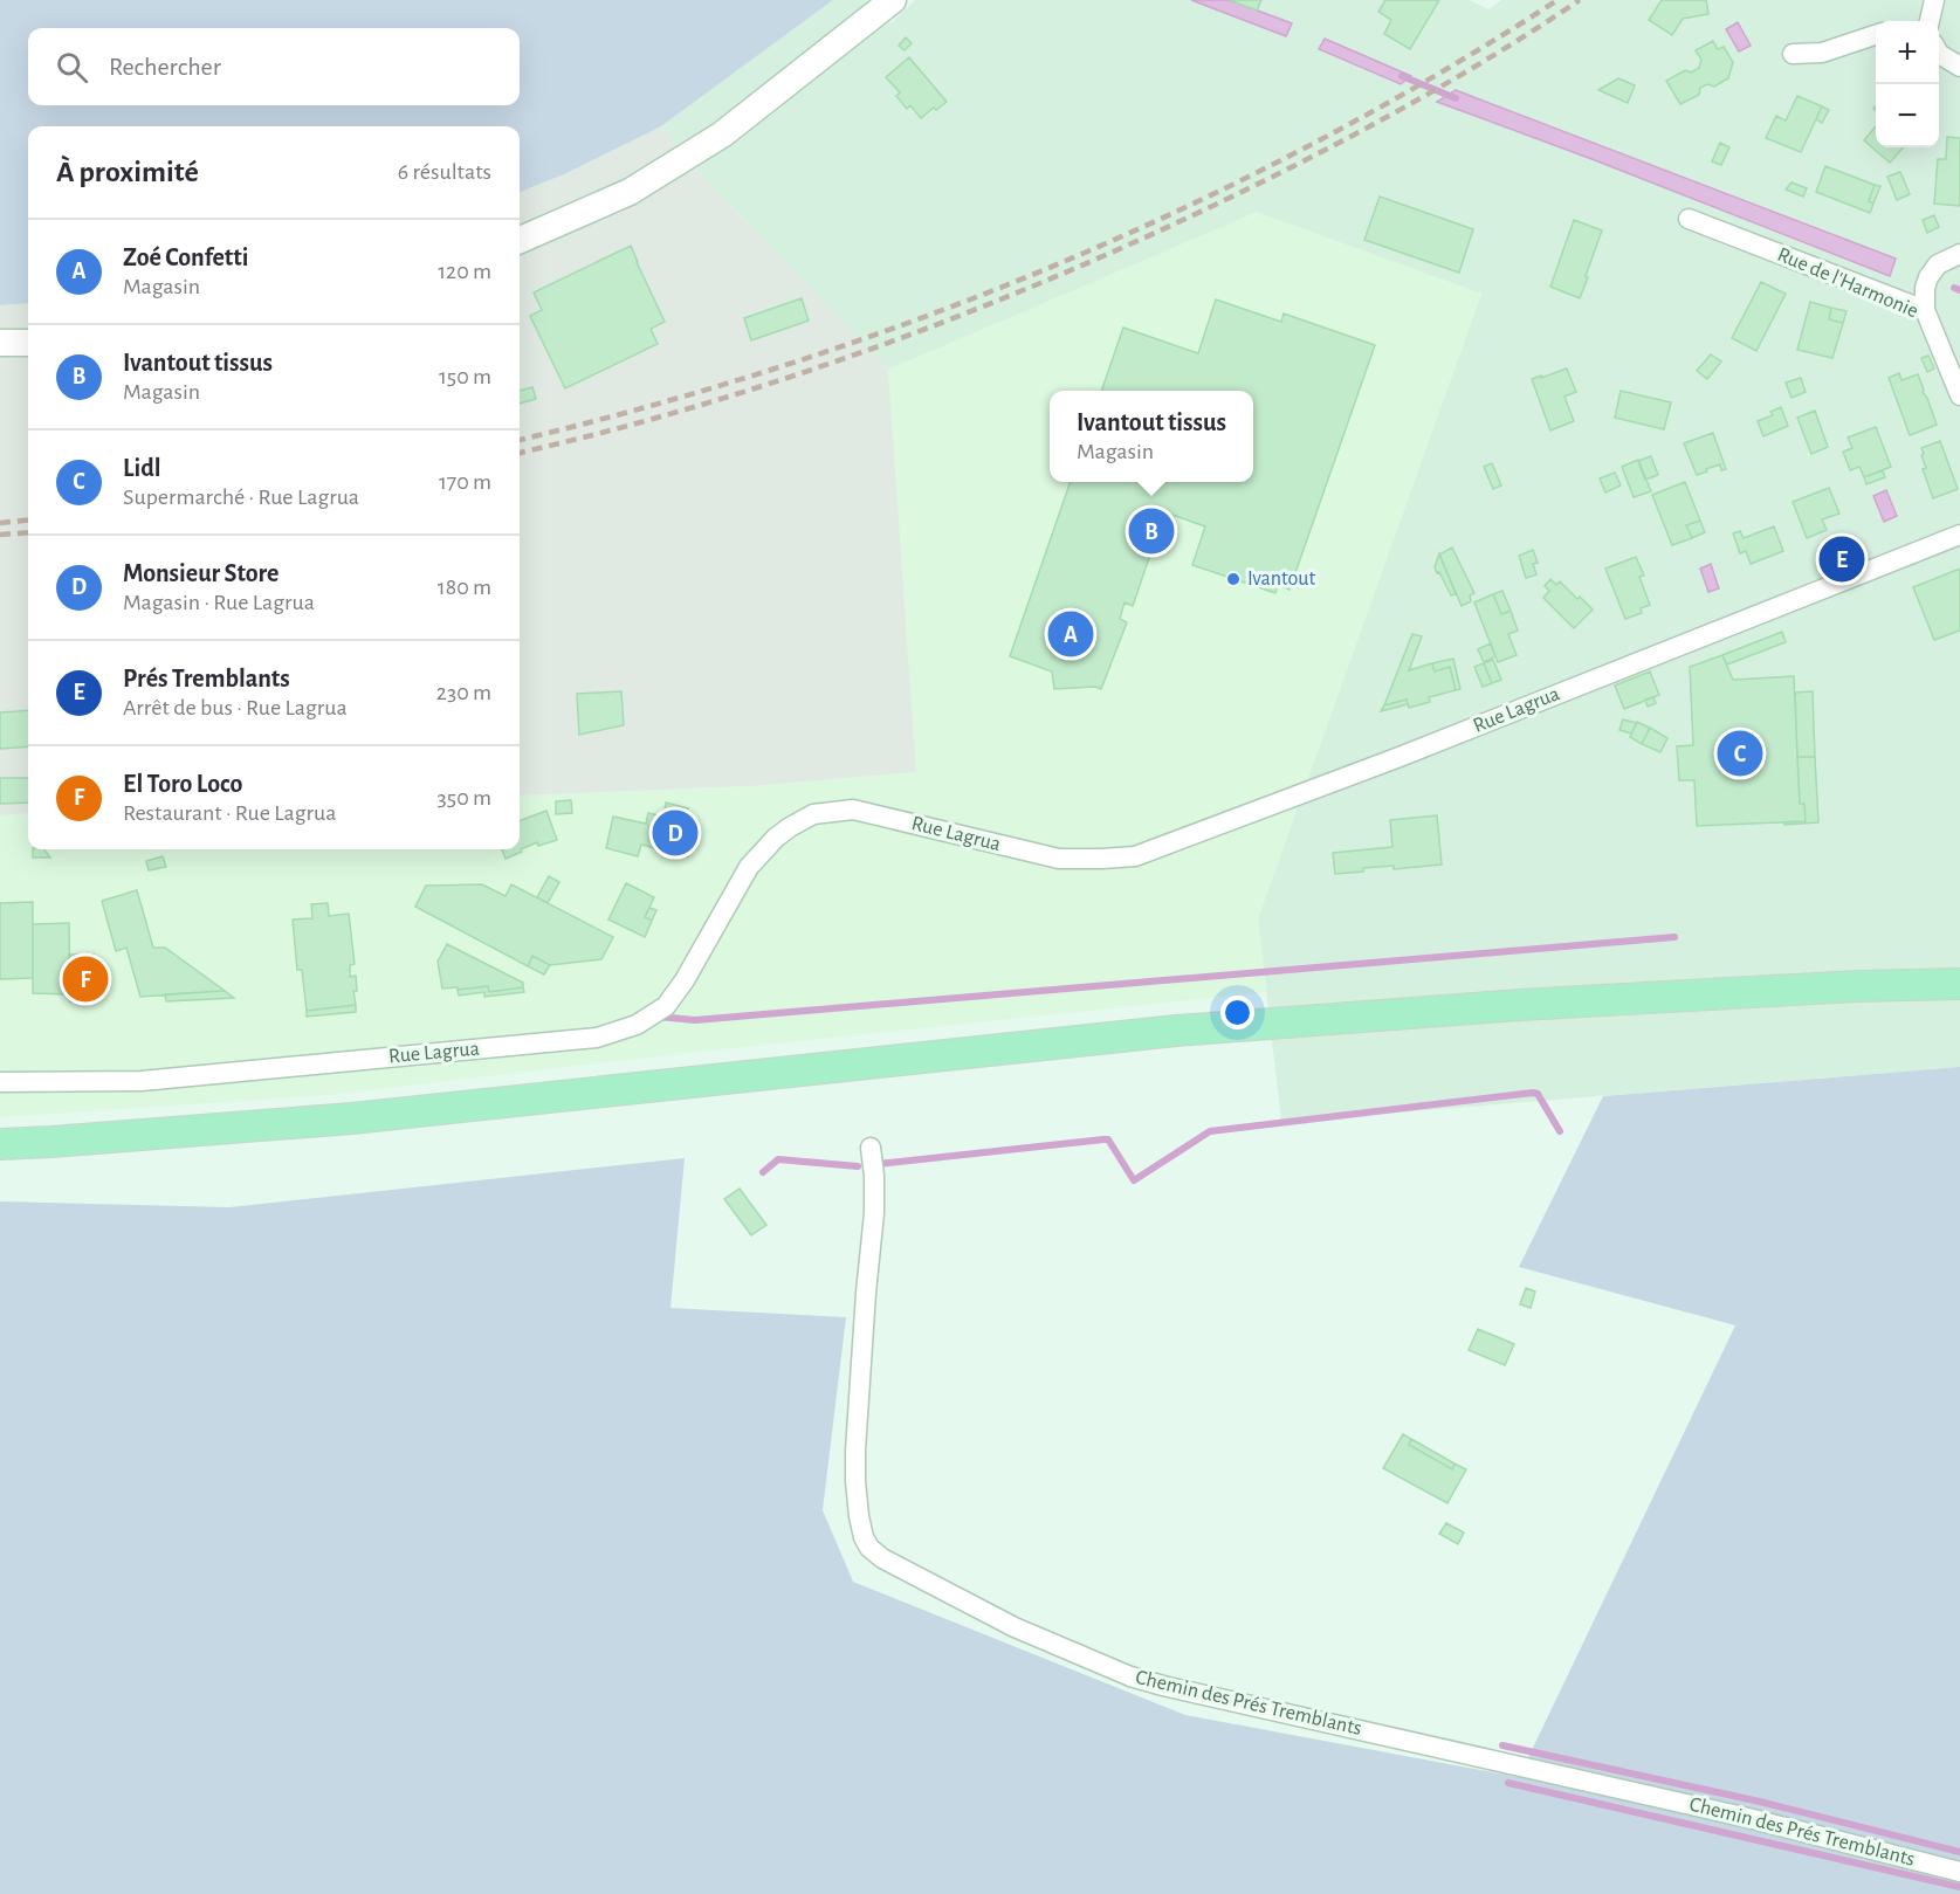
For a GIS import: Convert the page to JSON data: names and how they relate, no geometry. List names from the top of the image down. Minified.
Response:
{"streets":{"street":["Rue de l'Harmonie","Rue Lagrua","Chemin des Prés Tremblants"]},"places":["Ivantout"],"page":{"map_buttons":["+","−"],"search":"Rechercher","heading":["À proximité","6 résultats"],"list":[{"mark":"A","name":"Zoé Confetti","note":"Magasin","value":"120 m"},{"mark":"B","name":"Ivantout tissus","note":"Magasin","value":"150 m"},{"mark":"C","name":"Lidl","note":"Supermarché · Rue Lagrua","value":"170 m"},{"mark":"D","name":"Monsieur Store","note":"Magasin · Rue Lagrua","value":"180 m"},{"mark":"E","name":"Prés Tremblants","note":"Arrêt de bus · Rue Lagrua","value":"230 m"},{"mark":"F","name":"El Toro Loco","note":"Restaurant · Rue Lagrua","value":"350 m"}],"popup":["Ivantout tissus","Magasin"],"pins":["B","E","A","C","D","F"]}}
